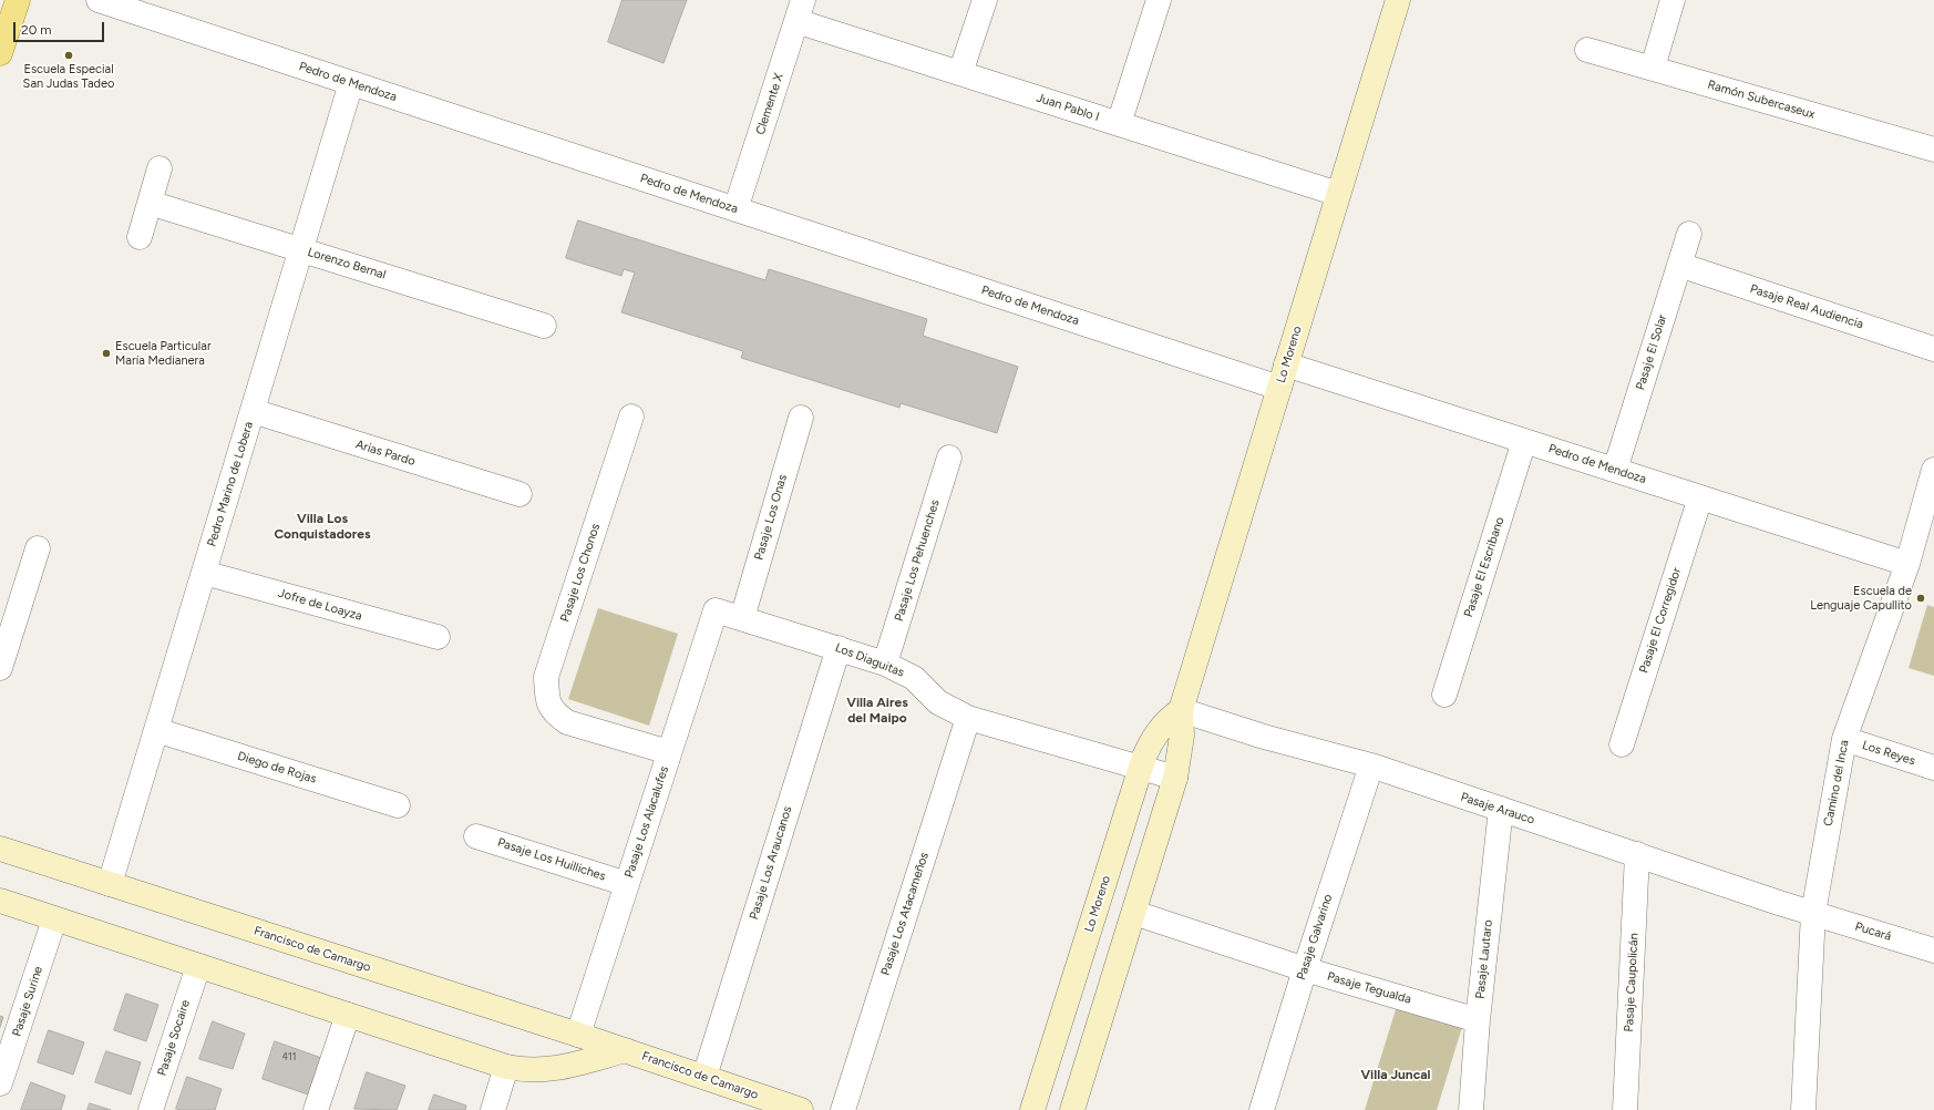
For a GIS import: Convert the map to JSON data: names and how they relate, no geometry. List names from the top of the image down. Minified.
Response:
{"streets":{"street":["Pedro de Mendoza","Ramón Subercaseux","Clemente X","Juan Pablo I","Lorenzo Bernal","Pasaje Real Audiencia","Pasaje El Solar","Lo Moreno","Arias Pardo","Pedro Marino de Lobera","Pasaje Los Onas","Pasaje Los Pehuenches","Pasaje El Escribano","Pasaje Los Chonos","Jofre de Loayza","Pasaje El Corregidor","Los Diaguitas","Los Reyes","Diego de Rojas","Camino del Inca","Pasaje Arauco","Pasaje Los Alacalufes","Pasaje Los Huilliches","Pasaje Los Araucanos","Pasaje Los Atacameños","Pucará","Pasaje Galvarino","Francisco de Camargo","Pasaje Lautaro","Pasaje Caupolicán","Pasaje Tegualda","Pasaje Surine","Pasaje Socaire"]},"crossings":[["Pedro de Mendoza","Clemente X"],["Pedro de Mendoza","Pasaje El Solar"],["Pedro de Mendoza","Lo Moreno"],["Pedro de Mendoza","Pedro Marino de Lobera"],["Pedro de Mendoza","Pasaje El Escribano"],["Pedro de Mendoza","Pasaje El Corregidor"],["Pedro de Mendoza","Camino del Inca"],["Clemente X","Juan Pablo I"],["Juan Pablo I","Lo Moreno"],["Lorenzo Bernal","Pedro Marino de Lobera"],["Pasaje Real Audiencia","Pasaje El Solar"],["Lo Moreno","Los Diaguitas"],["Lo Moreno","Pasaje Arauco"],["Lo Moreno","Pasaje Tegualda"],["Arias Pardo","Pedro Marino de Lobera"],["Pedro Marino de Lobera","Jofre de Loayza"],["Pedro Marino de Lobera","Diego de Rojas"],["Pedro Marino de Lobera","Francisco de Camargo"],["Pasaje Los Onas","Los Diaguitas"],["Pasaje Los Pehuenches","Los Diaguitas"],["Pasaje Los Chonos","Pasaje Los Alacalufes"],["Los Diaguitas","Pasaje Los Alacalufes"],["Los Diaguitas","Pasaje Los Araucanos"],["Los Diaguitas","Pasaje Los Atacameños"],["Los Reyes","Camino del Inca"],["Camino del Inca","Pasaje Arauco"],["Camino del Inca","Pucará"],["Pasaje Arauco","Pucará"],["Pasaje Arauco","Pasaje Galvarino"],["Pasaje Arauco","Pasaje Lautaro"],["Pasaje Arauco","Pasaje Caupolicán"],["Pasaje Los Alacalufes","Pasaje Los Huilliches"],["Pasaje Los Alacalufes","Francisco de Camargo"],["Pasaje Los Araucanos","Francisco de Camargo"],["Pasaje Galvarino","Pasaje Tegualda"],["Francisco de Camargo","Pasaje Surine"],["Francisco de Camargo","Pasaje Socaire"],["Pasaje Lautaro","Pasaje Tegualda"]],"districts":["Villa Los Conquistadores","Villa Aires del Maipo","Villa Juncal"],"places":["Escuela Especial San Judas Tadeo","Escuela Particular María Medianera","Escuela de Lenguaje Capullito"],"house_numbers":["411"],"scale_bar":"20 m"}
